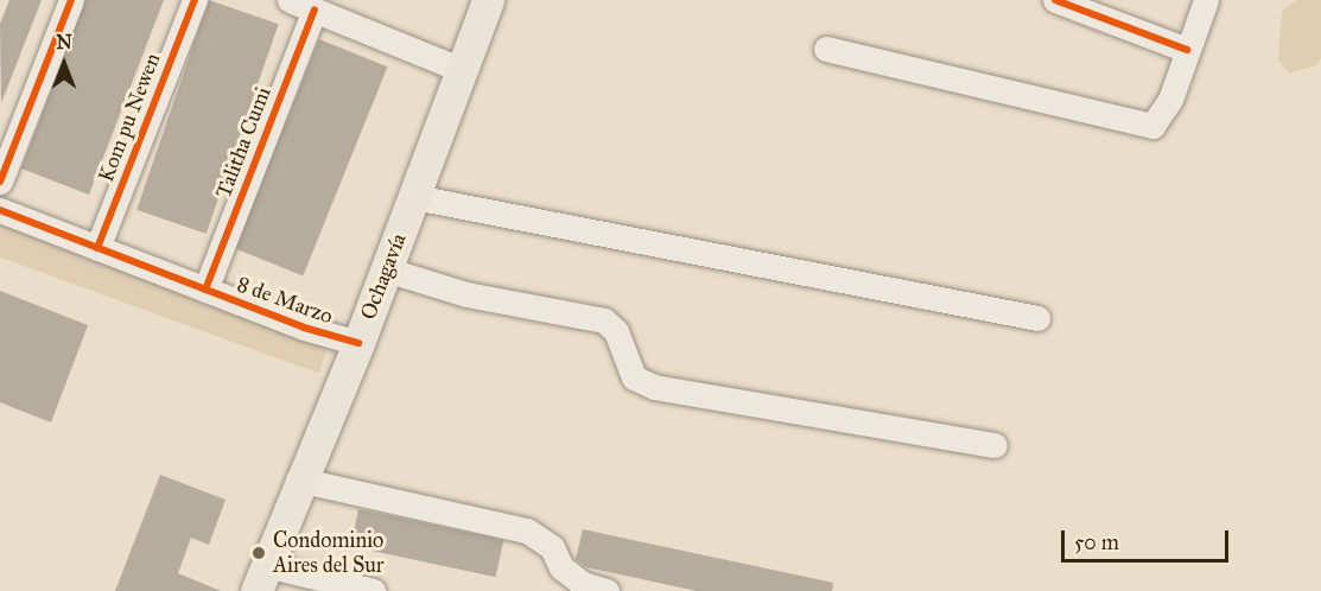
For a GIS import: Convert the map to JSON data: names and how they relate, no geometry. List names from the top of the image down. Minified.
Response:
{"streets":{"main road":["Ochagavía"],"street":["Kom pu Newen","Talitha Cumi","8 de Marzo"]},"crossings":[["Kom pu Newen","8 de Marzo"],["Talitha Cumi","8 de Marzo"],["Ochagavía","8 de Marzo"]],"places":["Condominio Aires del Sur"],"scale_bar":"50 m","north":"top"}
